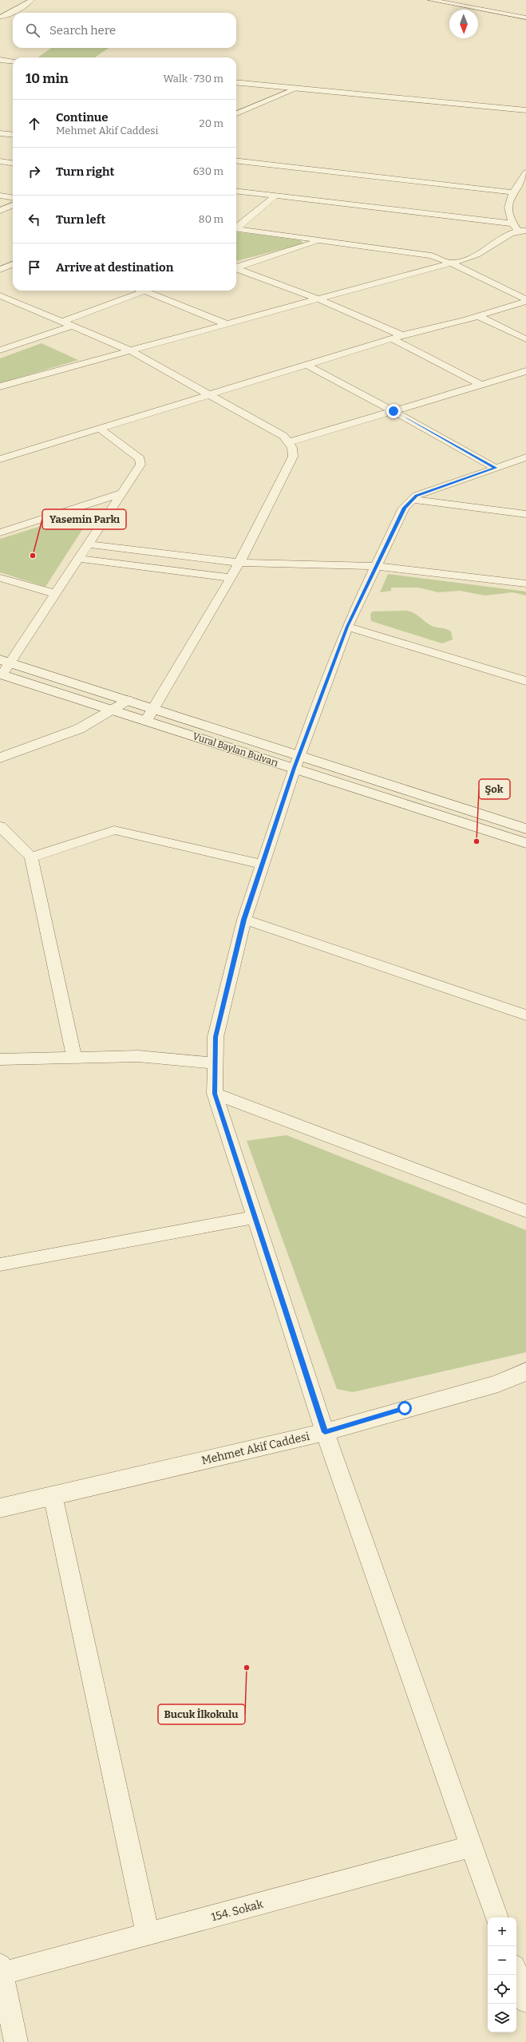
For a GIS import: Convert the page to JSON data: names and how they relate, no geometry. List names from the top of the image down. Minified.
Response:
{"streets":{"main road":["Vural Baylan Bulvarı","Mehmet Akif Caddesi"],"street":["154. Sokak"]},"places":["Yasemin Parkı","Şok","Bucuk İlkokulu"],"north":"bottom","page":{"search":"Search here","heading":["10 min","Walk · 730 m"],"list":[["Continue","Mehmet Akif Caddesi","20 m"],["Turn right","630 m"],["Turn left","80 m"],"Arrive at destination"],"map_buttons":["+","−"]}}
